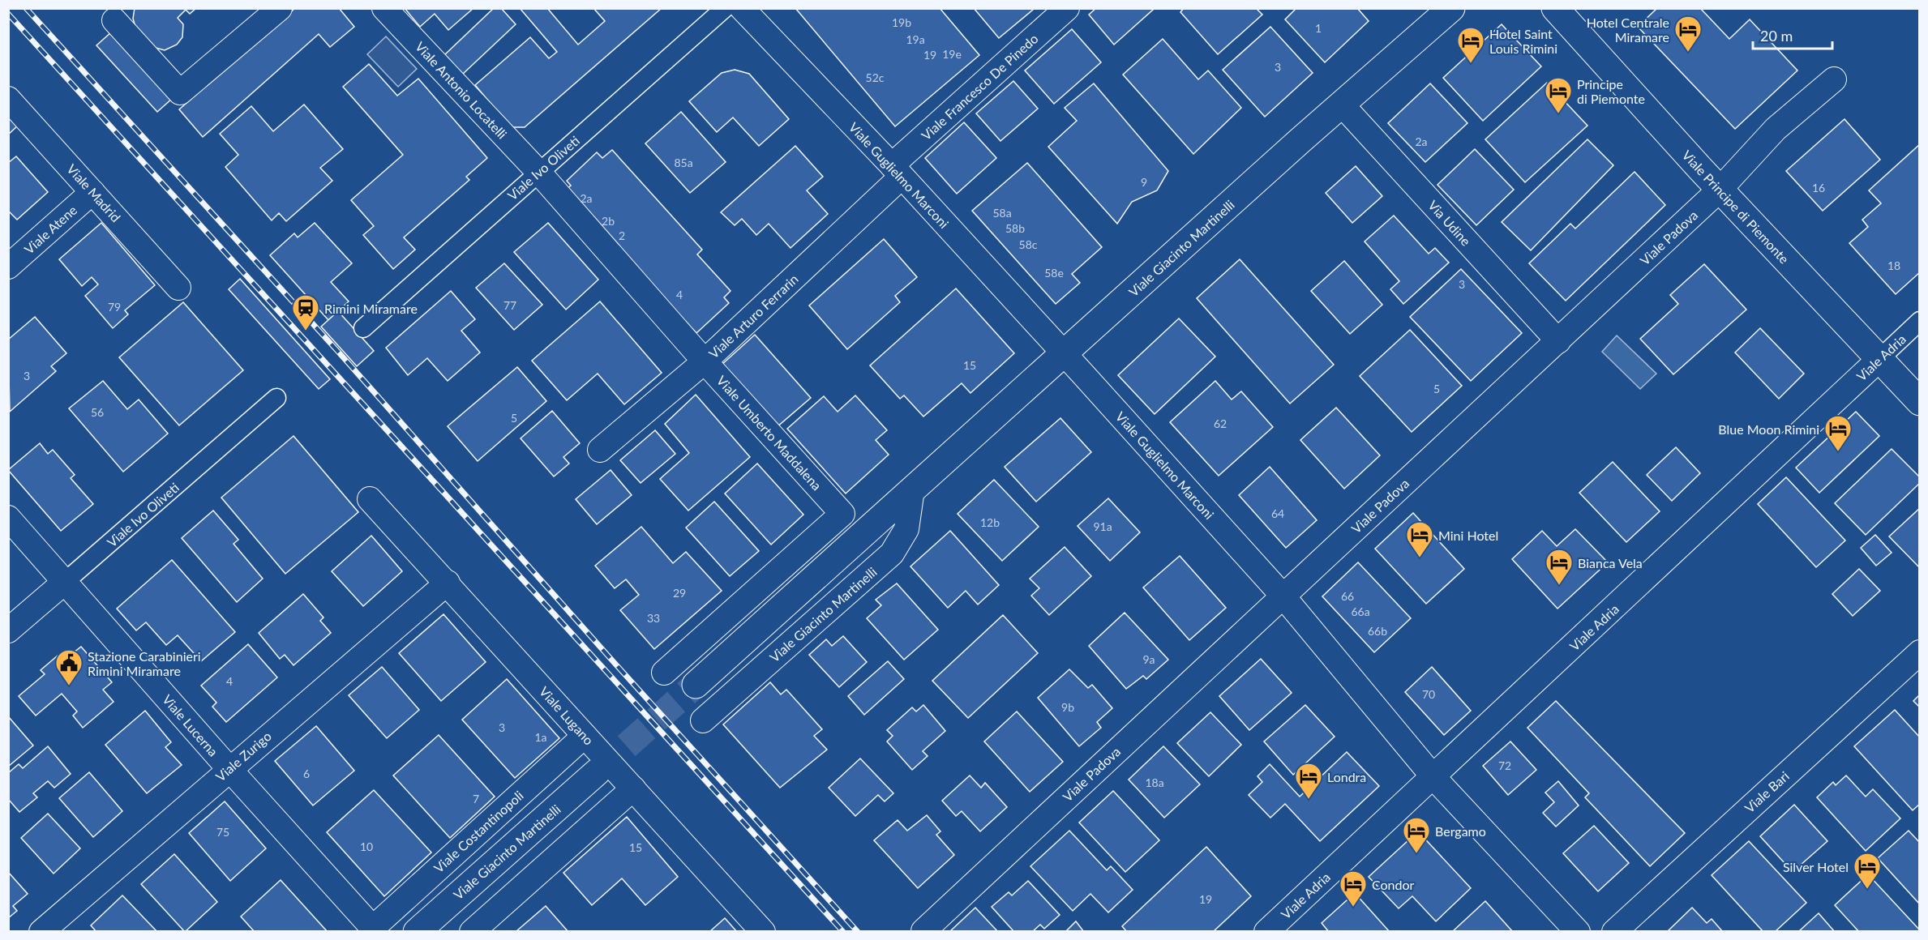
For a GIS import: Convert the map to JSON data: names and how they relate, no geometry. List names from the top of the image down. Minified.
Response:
{"streets":{"street":["Viale Francesco De Pinedo","Viale Antonio Locatelli","Viale Ivo Oliveti","Viale Guglielmo Marconi","Viale Madrid","Viale Principe di Piemonte","Via Udine","Viale Atene","Viale Padova","Viale Giacinto Martinelli","Viale Arturo Ferrarin","Viale Adria","Viale Umberto Maddalena","Viale Lugano","Viale Lucerna","Viale Zurigo","Viale Bari","Viale Costantinopoli"]},"crossings":[["Viale Francesco De Pinedo","Viale Guglielmo Marconi"],["Viale Francesco De Pinedo","Viale Arturo Ferrarin"],["Viale Antonio Locatelli","Viale Ivo Oliveti"],["Viale Antonio Locatelli","Viale Umberto Maddalena"],["Viale Ivo Oliveti","Viale Umberto Maddalena"],["Viale Ivo Oliveti","Viale Lucerna"],["Viale Guglielmo Marconi","Viale Padova"],["Viale Guglielmo Marconi","Viale Giacinto Martinelli"],["Viale Guglielmo Marconi","Viale Arturo Ferrarin"],["Viale Guglielmo Marconi","Viale Adria"],["Viale Madrid","Viale Atene"],["Viale Principe di Piemonte","Viale Padova"],["Viale Principe di Piemonte","Viale Adria"],["Via Udine","Viale Padova"],["Via Udine","Viale Giacinto Martinelli"],["Viale Arturo Ferrarin","Viale Umberto Maddalena"],["Viale Lugano","Viale Zurigo"],["Viale Lugano","Viale Costantinopoli"],["Viale Lucerna","Viale Zurigo"],["Viale Lucerna","Viale Costantinopoli"]],"places":{"hotel":["Hotel Centrale Miramare","Hotel Saint Louis Rimini","Principe di Piemonte","Blue Moon Rimini","Mini Hotel","Bianca Vela","Londra","Bergamo","Silver Hotel","Condor"],"station":["Rimini Miramare"],"public building":["Stazione Carabinieri Rimini Miramare"]},"house_numbers":["19b","1","19a","19e","19","3","52c","2a","85a","9","16","2a","58a","2b","58b","2","58c","18","58e","3","4","77","79","15","3","5","56","5","62","64","12b","91a","29","66","66a","33","66b","9a","4","70","9b","3","1a","72","6","18a","7","75","10","15","19"],"scale_bar":"20 m"}
